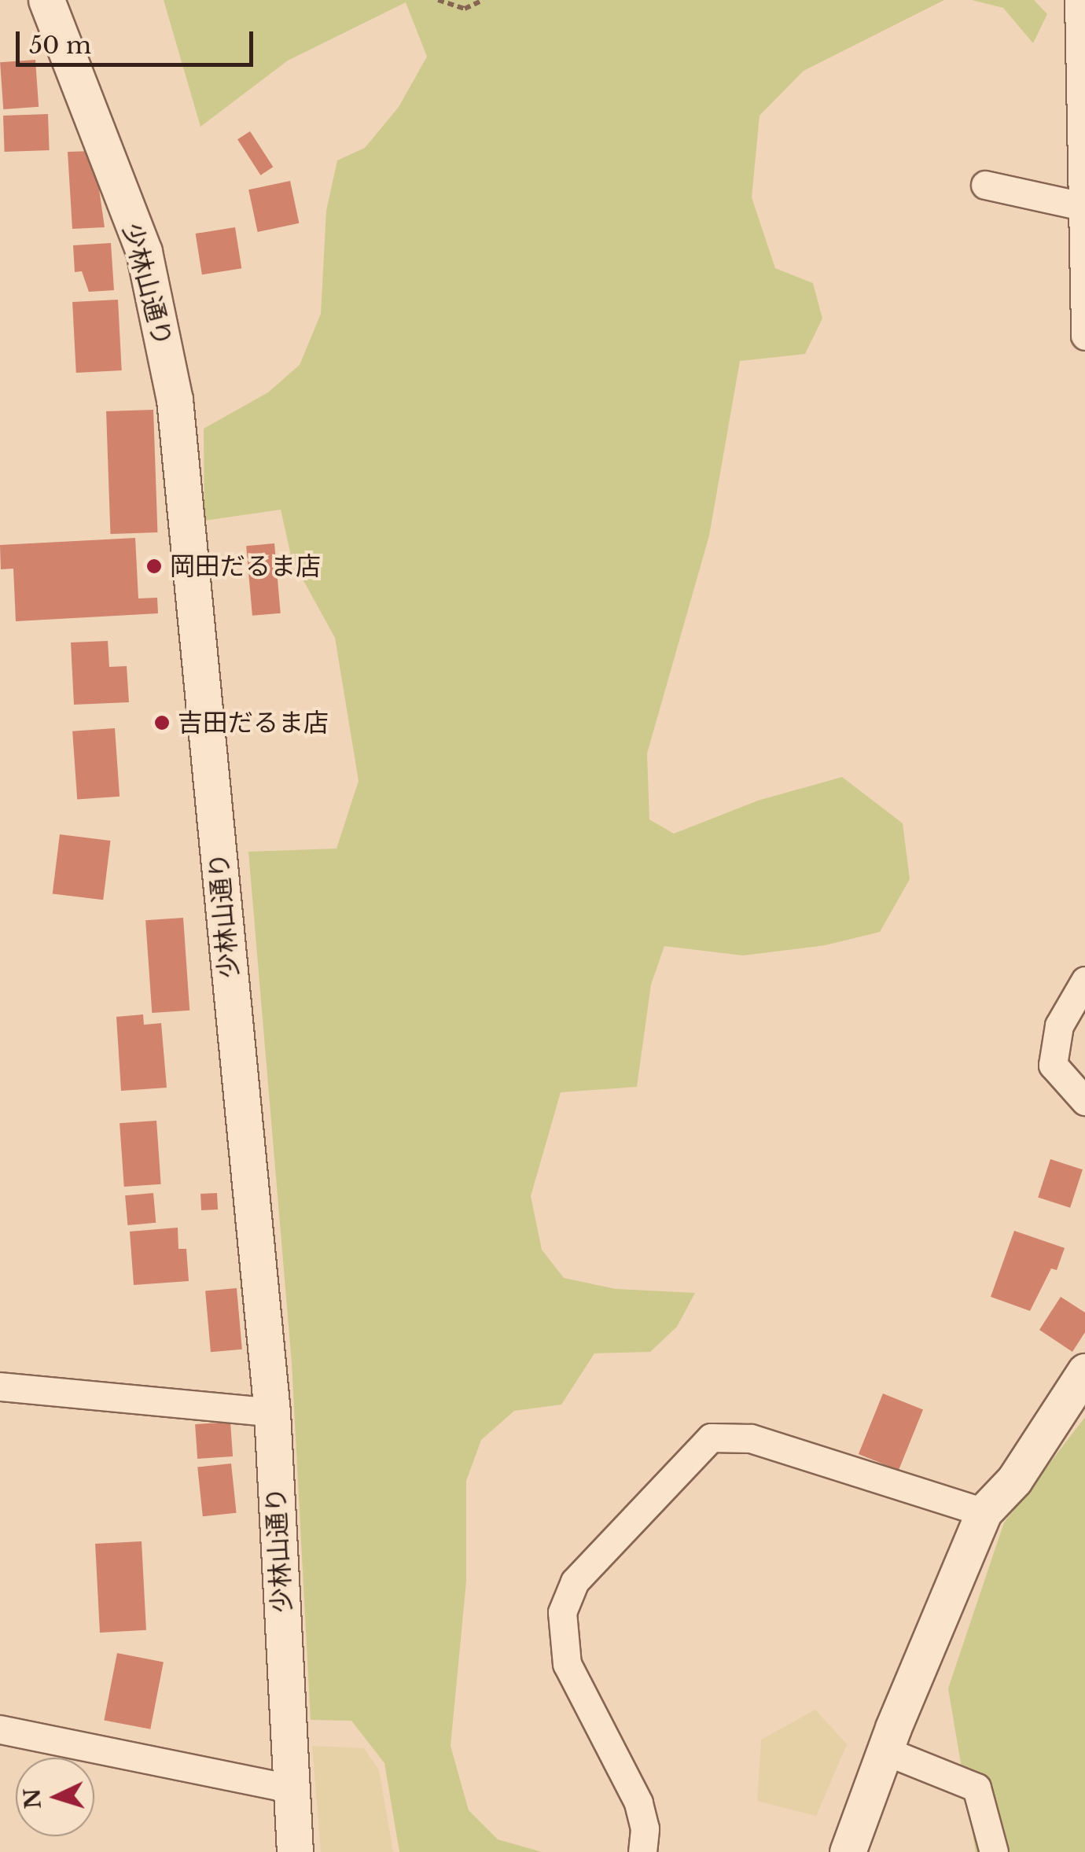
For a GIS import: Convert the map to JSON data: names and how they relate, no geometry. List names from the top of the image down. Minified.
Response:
{"streets":{"street":["少林山通り"]},"places":["岡田だるま店","吉田だるま店"],"scale_bar":"50 m","north":"left"}
